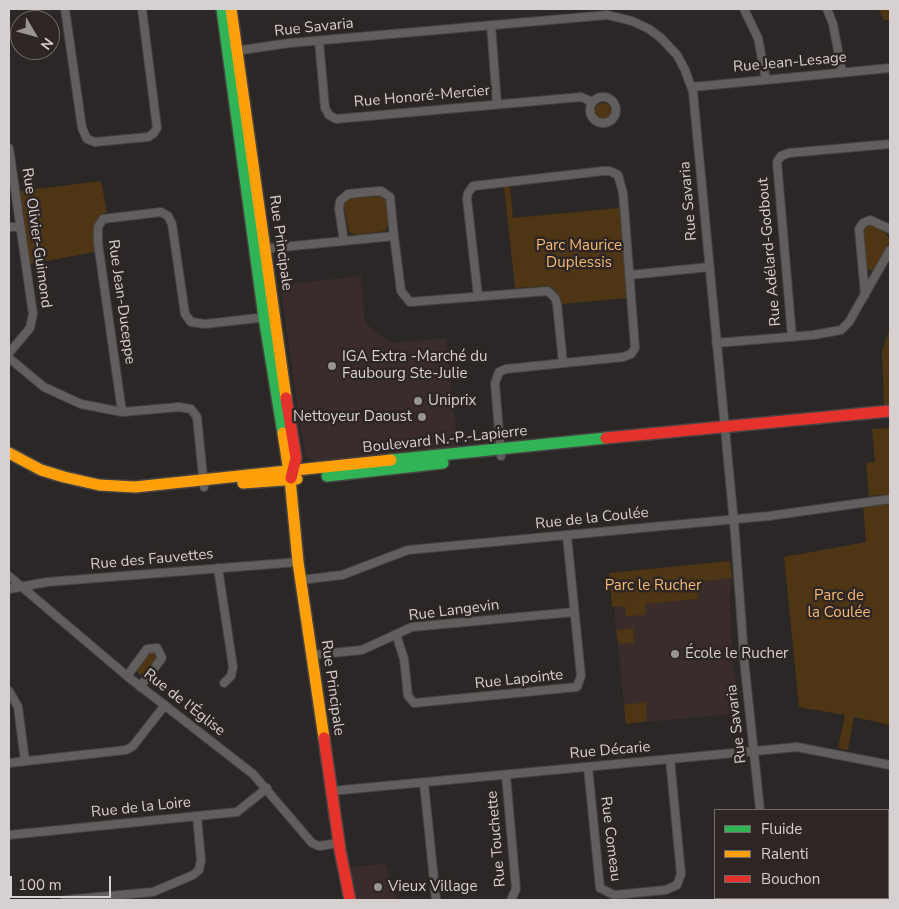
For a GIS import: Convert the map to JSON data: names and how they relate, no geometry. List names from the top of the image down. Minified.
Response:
{"streets":{"street":["Rue Savaria","Rue Jean-Lesage","Rue Honoré-Mercier","Rue Olivier-Guimond","Rue Principale","Rue Adélard-Godbout","Rue Jean-Duceppe","Boulevard N.-P.-Lapierre","Rue de la Coulée","Rue des Fauvettes","Rue Langevin","Rue Lapointe","Rue de l'Église","Rue Décarie","Rue de la Loire","Rue Touchette","Rue Comeau"]},"crossings":[["Rue Savaria","Rue Jean-Lesage"],["Rue Savaria","Rue Honoré-Mercier"],["Rue Savaria","Rue Principale"],["Rue Savaria","Boulevard N.-P.-Lapierre"],["Rue Savaria","Rue de la Coulée"],["Rue Savaria","Rue Décarie"],["Rue Principale","Rue Jean-Duceppe"],["Rue Principale","Boulevard N.-P.-Lapierre"],["Rue Principale","Rue de la Coulée"],["Rue Principale","Rue des Fauvettes"],["Rue Principale","Rue Langevin"],["Rue Principale","Rue de l'Église"],["Rue Principale","Rue Décarie"],["Rue de la Coulée","Rue Lapointe"],["Rue des Fauvettes","Rue de l'Église"],["Rue Langevin","Rue Lapointe"],["Rue de l'Église","Rue de la Loire"],["Rue Décarie","Rue Touchette"],["Rue Décarie","Rue Comeau"]],"parks":["Parc Maurice Duplessis","Parc le Rucher","Parc de la Coulée"],"places":["IGA Extra -Marché du Faubourg Ste-Julie","Uniprix","Nettoyeur Daoust","École le Rucher","Vieux Village"],"legend":["Fluide","Ralenti","Bouchon"],"scale_bar":"100 m","north":"bottom right"}
